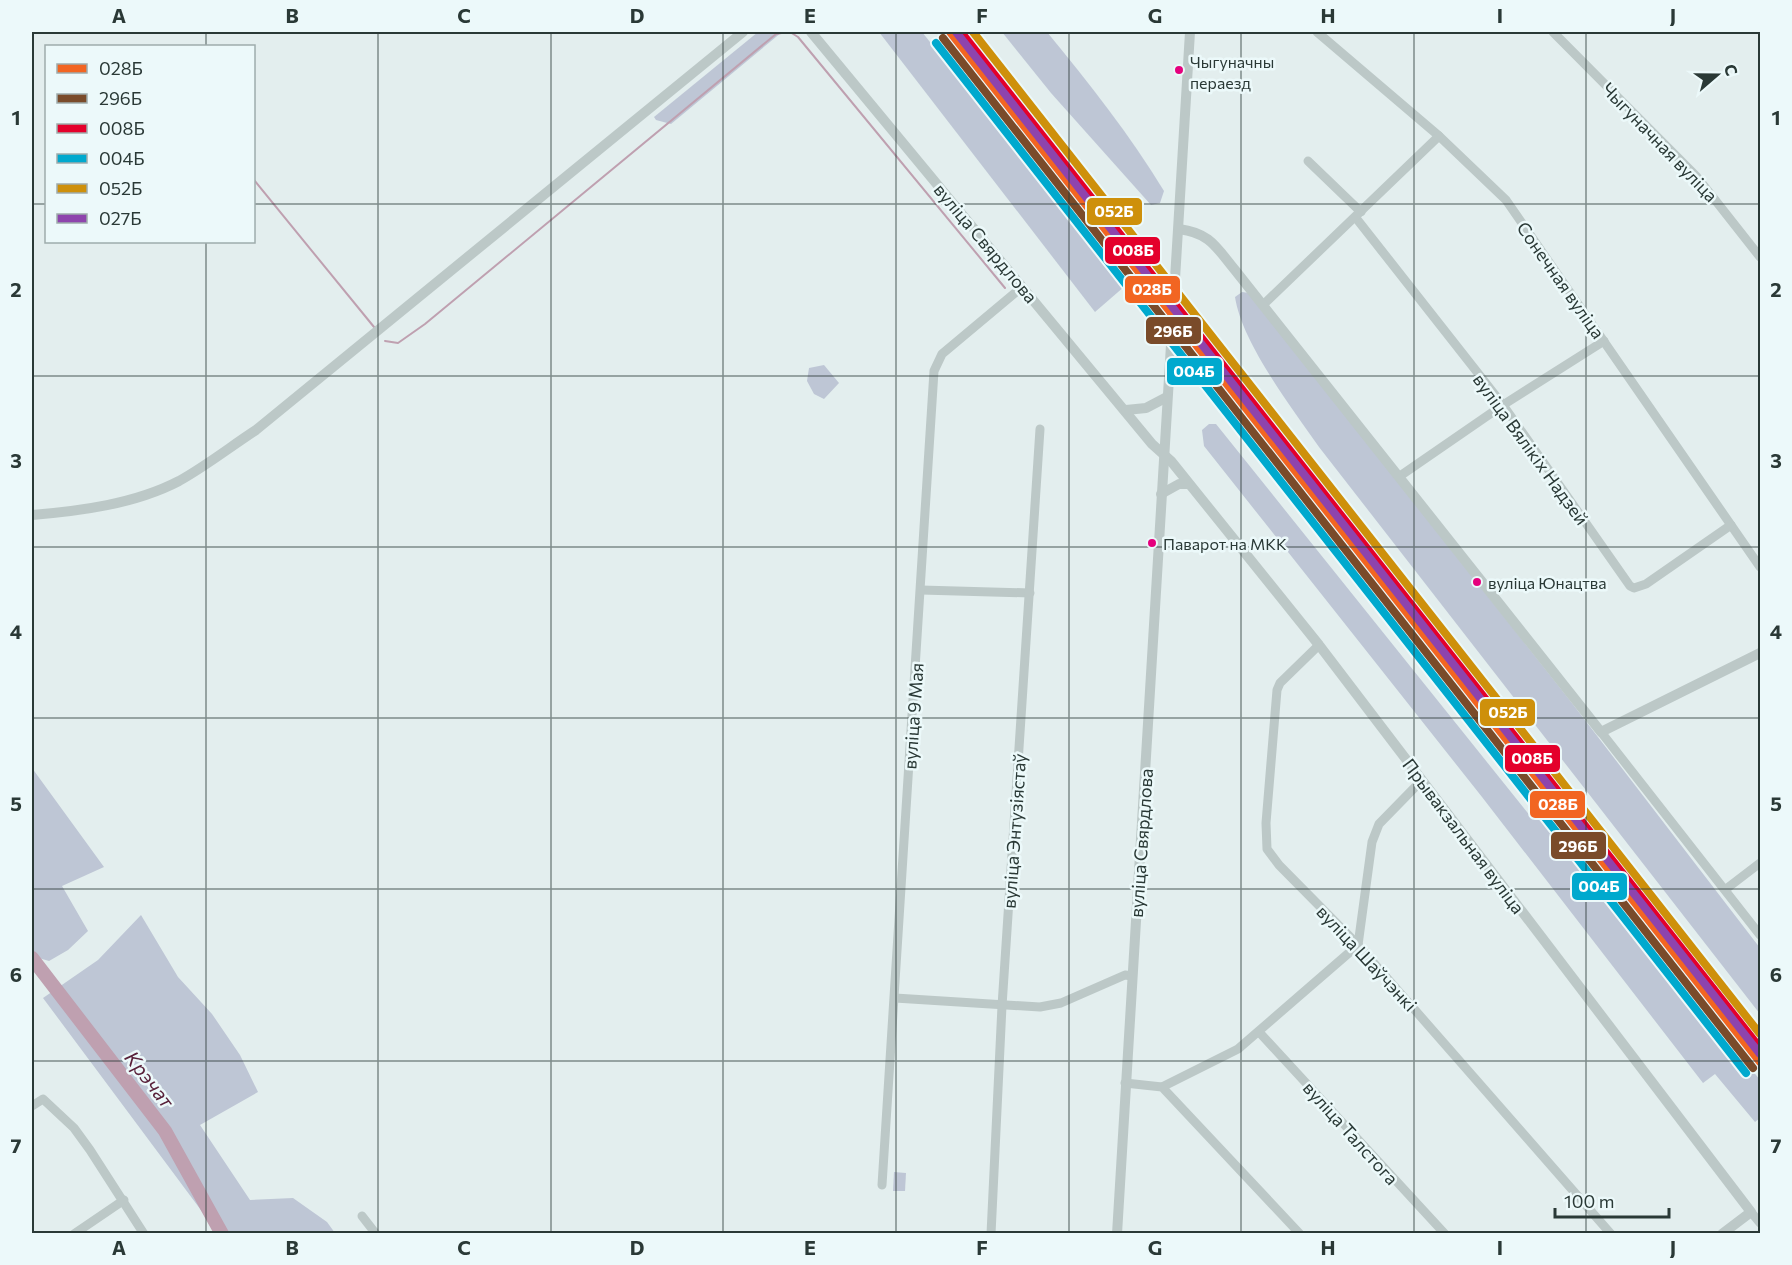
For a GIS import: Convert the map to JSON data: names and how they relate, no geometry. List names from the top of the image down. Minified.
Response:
{"streets":{"street":["Чыгуначная вуліца","вуліца Свярдлова","Сонечная вуліца","вуліца Вялікіх Надзей","вуліца 9 Мая","вуліца Энтузіястаў","Прывакзальная вуліца","вуліца Шаўчэнкі","вуліца Талстога"]},"crossings":[["вуліца Свярдлова","вуліца 9 Мая"],["вуліца Свярдлова","Прывакзальная вуліца"],["Сонечная вуліца","вуліца Вялікіх Надзей"],["Прывакзальная вуліца","вуліца Шаўчэнкі"]],"water":["Крэчат"],"places":["Чыгуначны пераезд","Паварот на МКК","вуліца Юнацтва"],"lines":["transit line 028Б","transit line 008Б","transit line 052Б","transit line 027Б","transit line 296Б","transit line 004Б"],"legend":["028Б","296Б","008Б","004Б","052Б","027Б"],"scale_bar":"100 m","north":"right","grid":{"columns":["A","B","C","D","E","F","G","H","I","J"],"rows":["1","2","3","4","5","6","7"]}}
